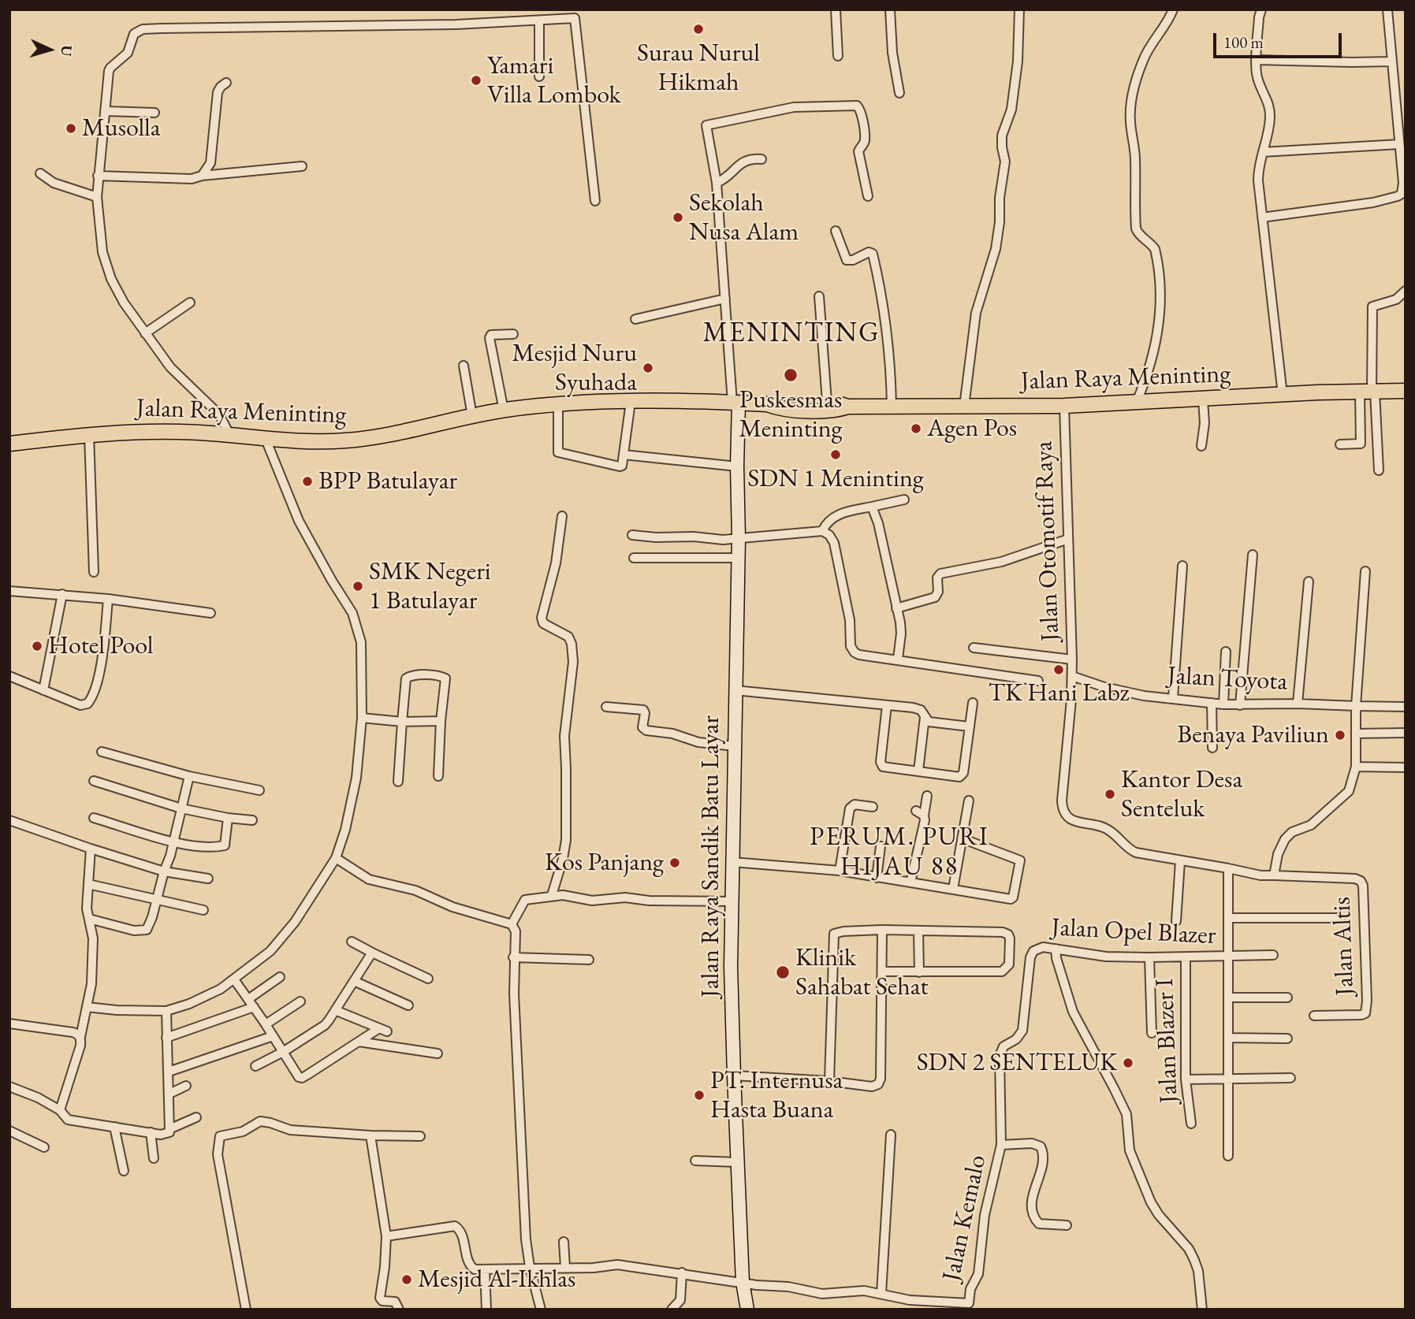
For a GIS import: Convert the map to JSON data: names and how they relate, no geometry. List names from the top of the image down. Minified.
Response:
{"streets":{"highway":["Jalan Raya Meninting"],"main road":["Jalan Raya Sandik Batu Layar"],"street":["Jalan Otomotif Raya","Jalan Toyota","Jalan Opel Blazer","Jalan Altis","Jalan Blazer I","Jalan Kemalo"]},"crossings":[["Jalan Raya Meninting","Jalan Otomotif Raya"],["Jalan Raya Meninting","Jalan Raya Sandik Batu Layar"],["Jalan Otomotif Raya","Jalan Toyota"],["Jalan Raya Sandik Batu Layar","Jalan Kemalo"],["Jalan Opel Blazer","Jalan Blazer I"],["Jalan Opel Blazer","Jalan Kemalo"]],"districts":["MENINTING","PERUM. PURI HIJAU 88"],"places":["Surau Nurul Hikmah","Yamari Villa Lombok","Musolla","Sekolah Nusa Alam","Mesjid Nuru Syuhada","Puskesmas Meninting","Agen Pos","SDN 1 Meninting","BPP Batulayar","SMK Negeri 1 Batulayar","Hotel Pool","TK Hani Labz","Benaya Paviliun","Kantor Desa Senteluk","Kos Panjang","Klinik Sahabat Sehat","SDN 2 SENTELUK","PT. Internusa Hasta Buana","Mesjid Al-Ikhlas"],"scale_bar":"100 m","north":"right"}
